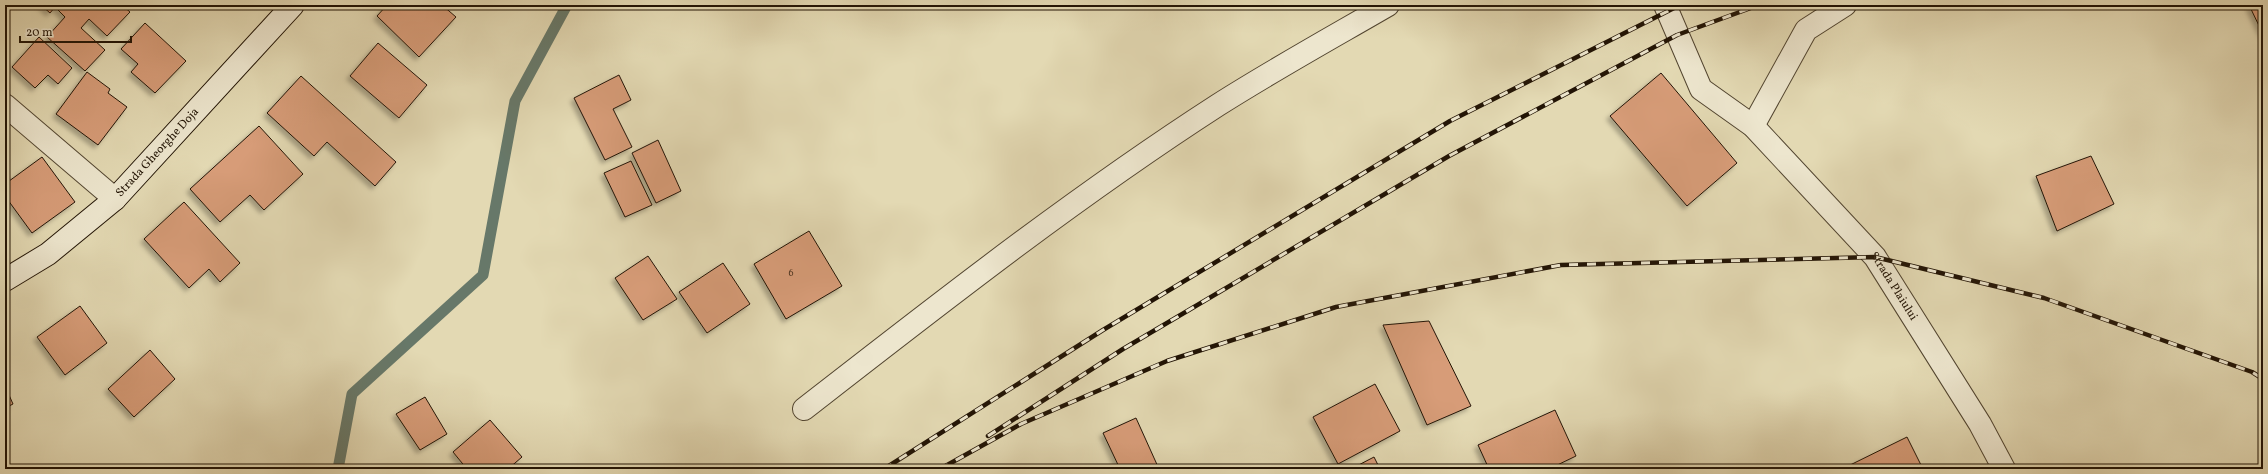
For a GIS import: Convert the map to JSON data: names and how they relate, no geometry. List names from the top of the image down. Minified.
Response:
{"streets":{"street":["Strada Gheorghe Doja","Strada Plaiului"]},"house_numbers":["6"],"scale_bar":"20 m"}
